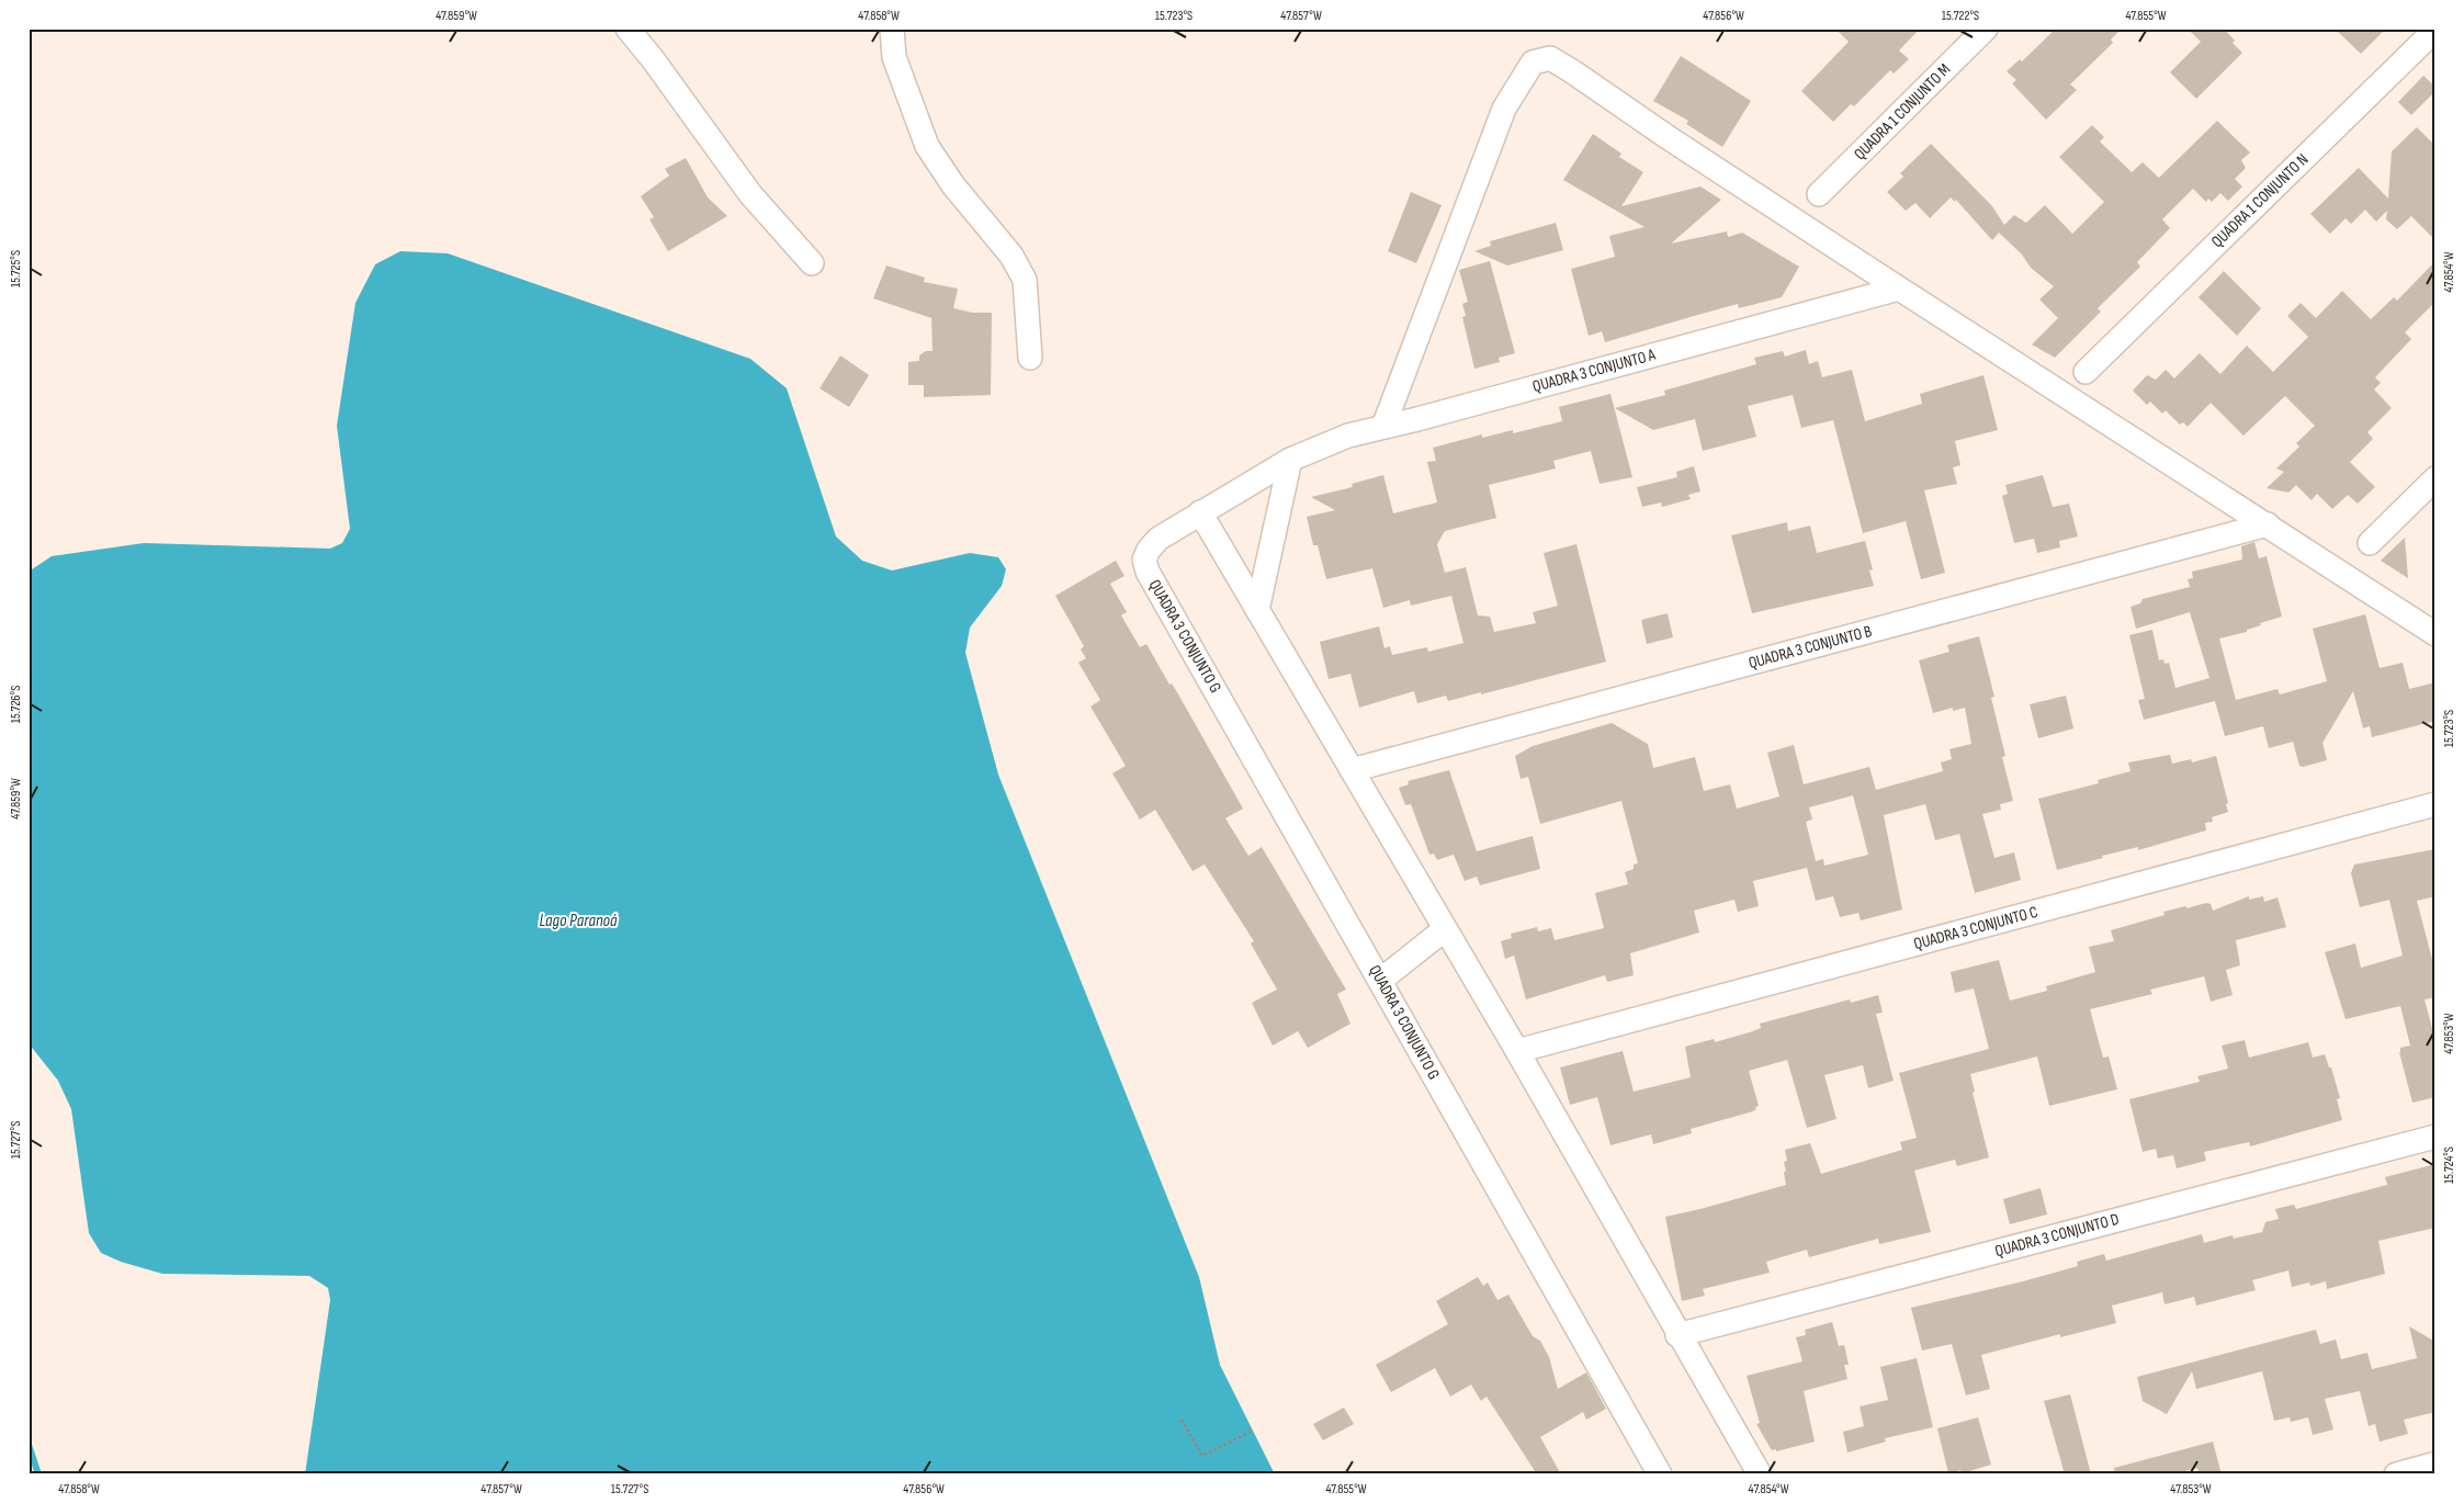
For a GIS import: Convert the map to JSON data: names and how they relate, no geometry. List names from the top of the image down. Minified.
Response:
{"streets":{"street":["QUADRA 1 CONJUNTO M","QUADRA 1 CONJUNTO N","QUADRA 3 CONJUNTO A","QUADRA 3 CONJUNTO G","QUADRA 3 CONJUNTO B","QUADRA 3 CONJUNTO C","QUADRA 3 CONJUNTO D"]},"crossings":[["QUADRA 3 CONJUNTO A","QUADRA 3 CONJUNTO G"]],"water":["Lago Paranoá"],"coordinates":["47.859°W","47.858°W","15.723°S","47.857°W","47.856°W","15.722°S","47.855°W","15.725°S","47.854°W","15.726°S","47.853°W","15.727°S","15.724°S"]}
